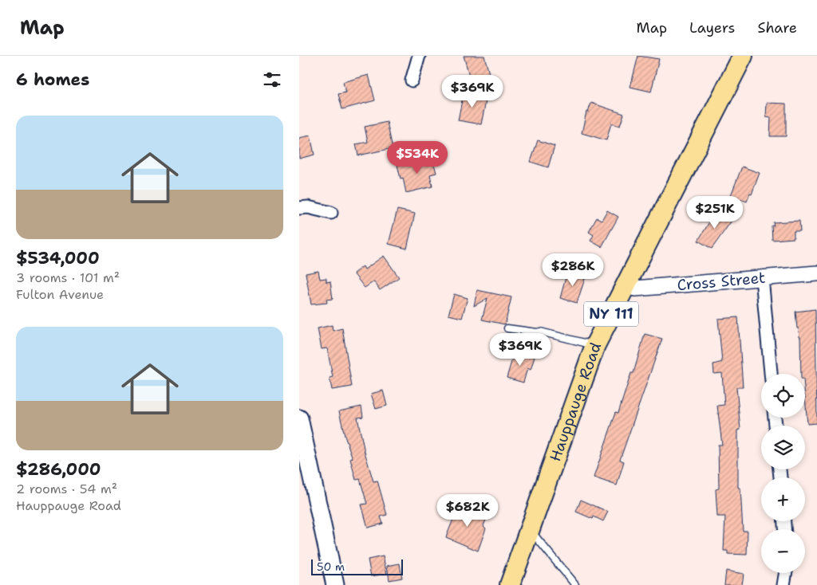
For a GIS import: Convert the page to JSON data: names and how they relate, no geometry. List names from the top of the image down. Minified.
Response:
{"streets":{"main road":["NY 111","Hauppauge Road"],"street":["Cross Street"]},"crossings":[["Cross Street","Hauppauge Road"]],"scale_bar":"50 m","page":{"header":"Map","nav":["Map","Layers","Share"],"heading":"6 homes","price":["$369K","$534K","$251K","$286K","$369K","$682K"],"list":[{"name":"$534,000","note":"3 rooms · 101 m² · Fulton Avenue"},{"name":"$286,000","note":"2 rooms · 54 m² · Hauppauge Road"}],"map_buttons":["+","−"],"scale":"50 m"}}
